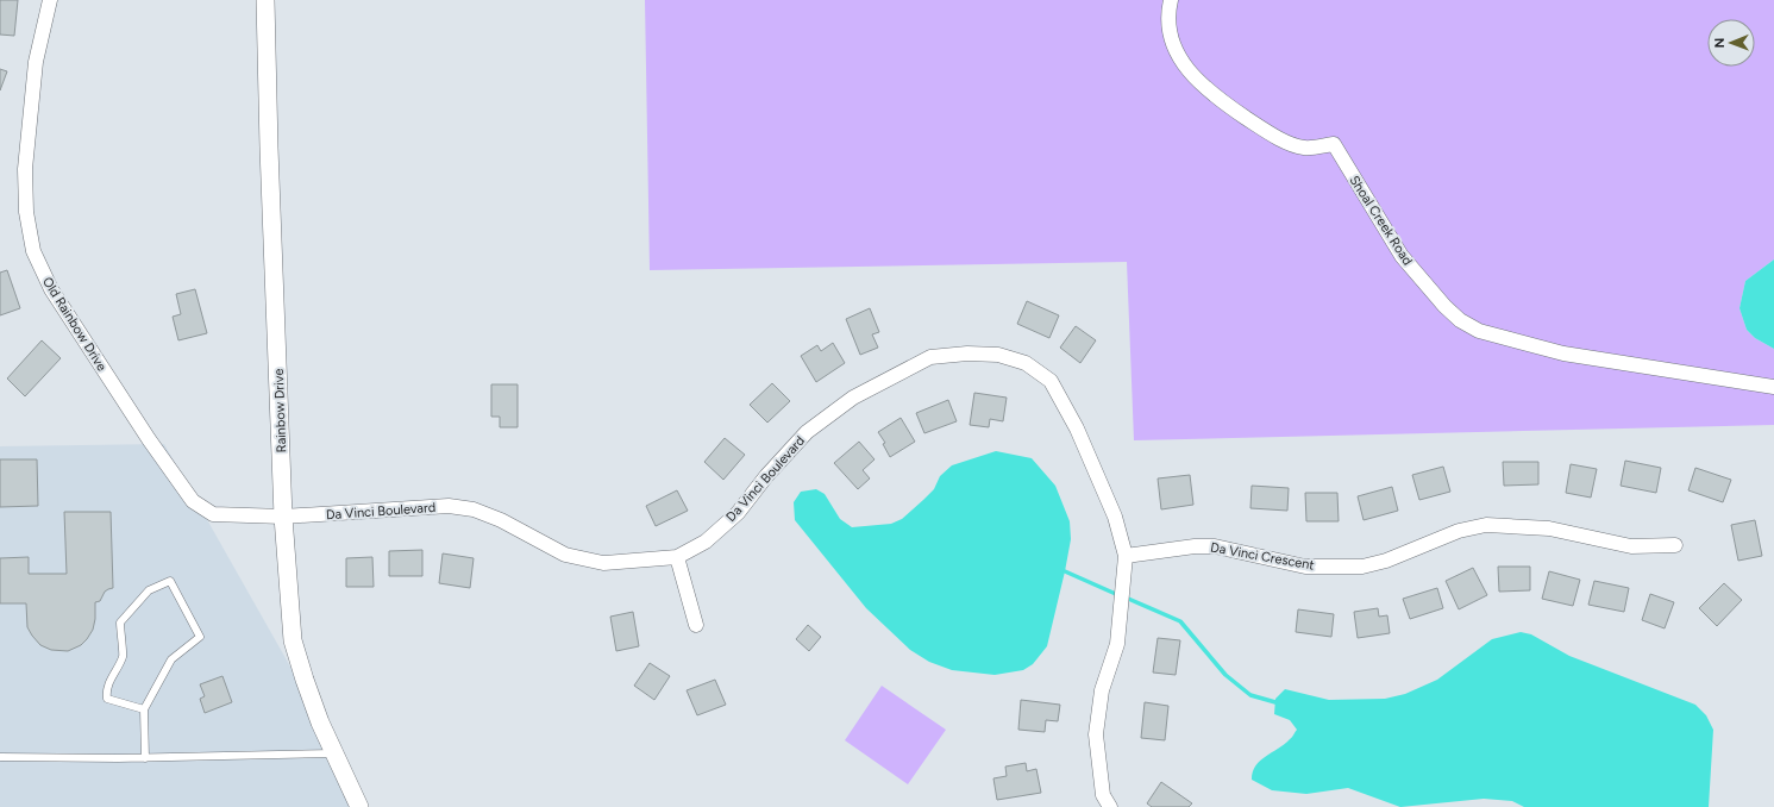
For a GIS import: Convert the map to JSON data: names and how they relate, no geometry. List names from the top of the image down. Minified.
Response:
{"streets":{"street":["Shoal Creek Road","Old Rainbow Drive","Rainbow Drive","Da Vinci Boulevard","Da Vinci Crescent"]},"crossings":[["Old Rainbow Drive","Rainbow Drive"],["Old Rainbow Drive","Da Vinci Boulevard"],["Rainbow Drive","Da Vinci Boulevard"],["Da Vinci Boulevard","Da Vinci Crescent"]],"north":"left"}
